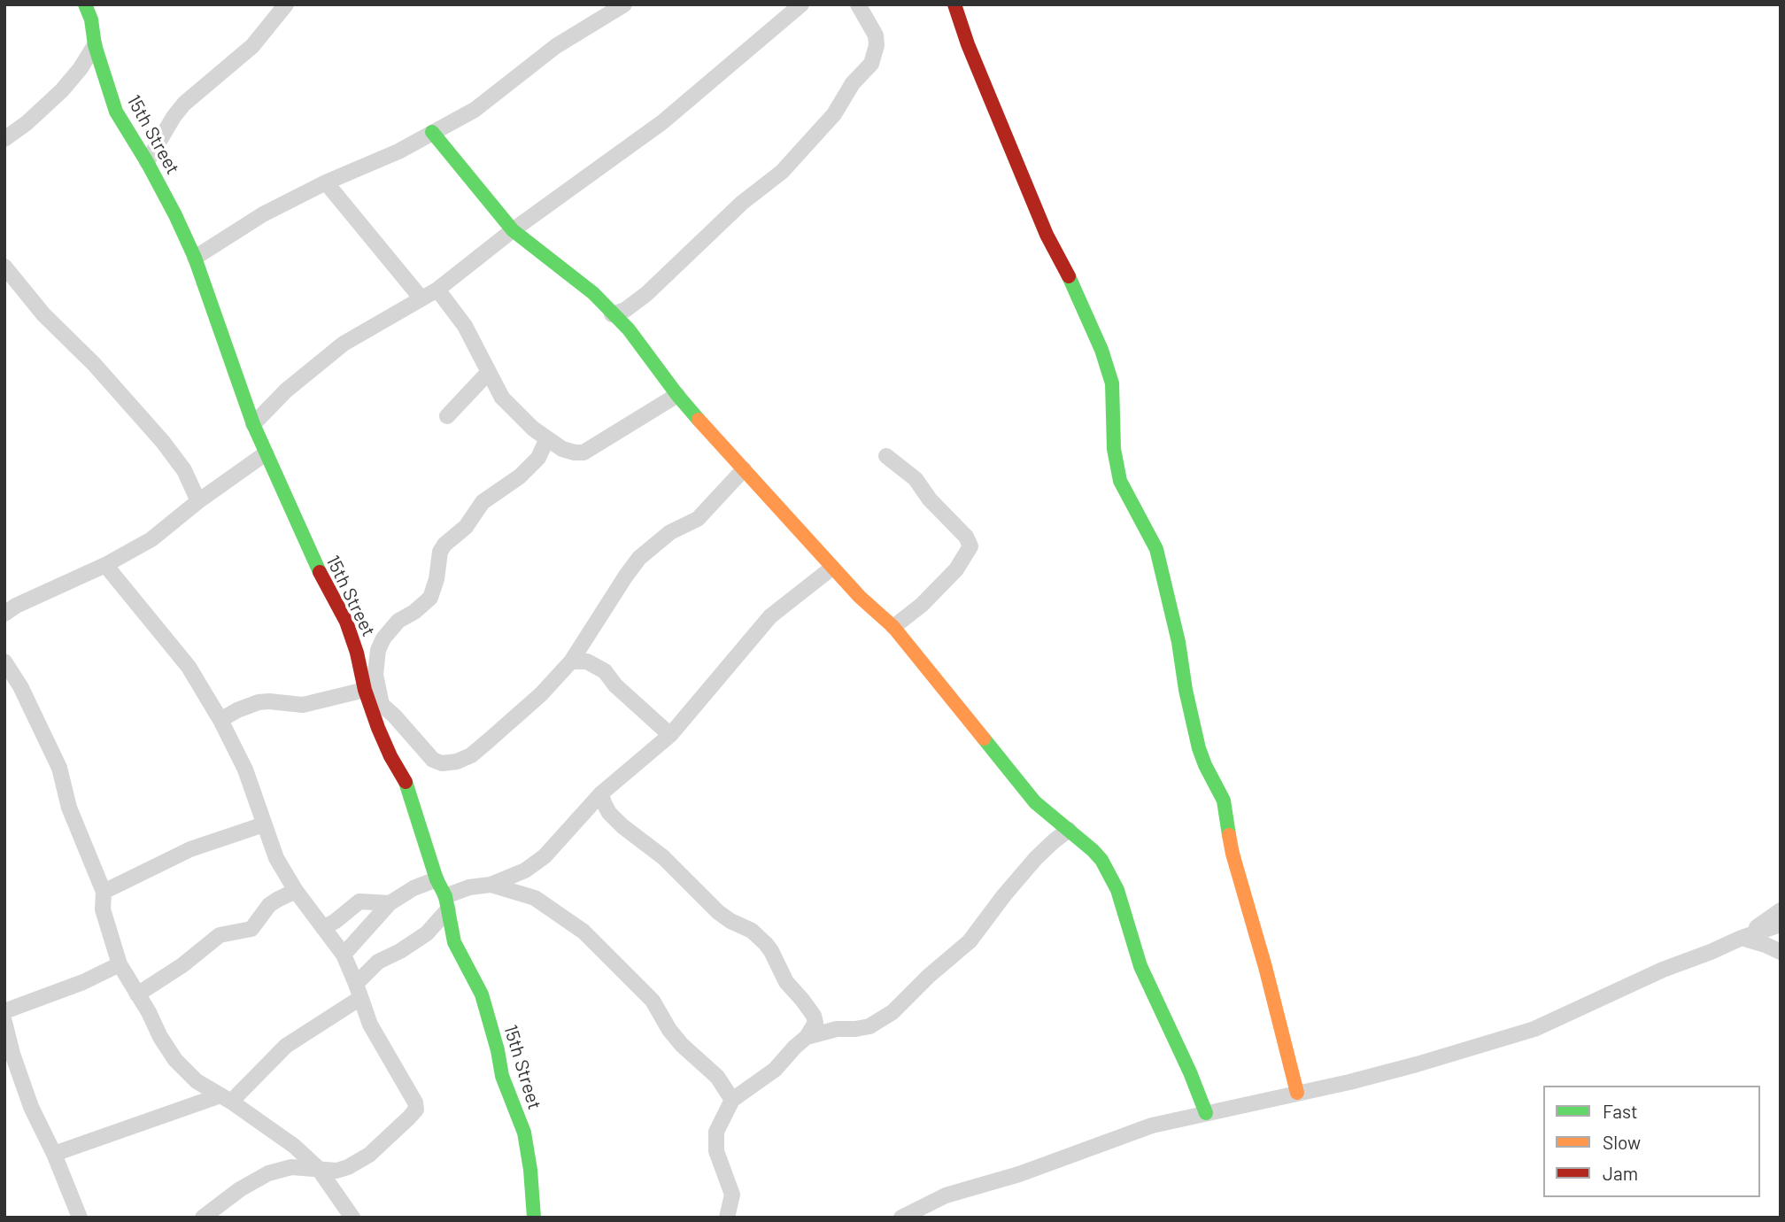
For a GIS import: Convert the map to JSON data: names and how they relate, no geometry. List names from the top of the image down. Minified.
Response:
{"streets":{"street":["15th Street"]},"legend":["Fast","Slow","Jam"]}
